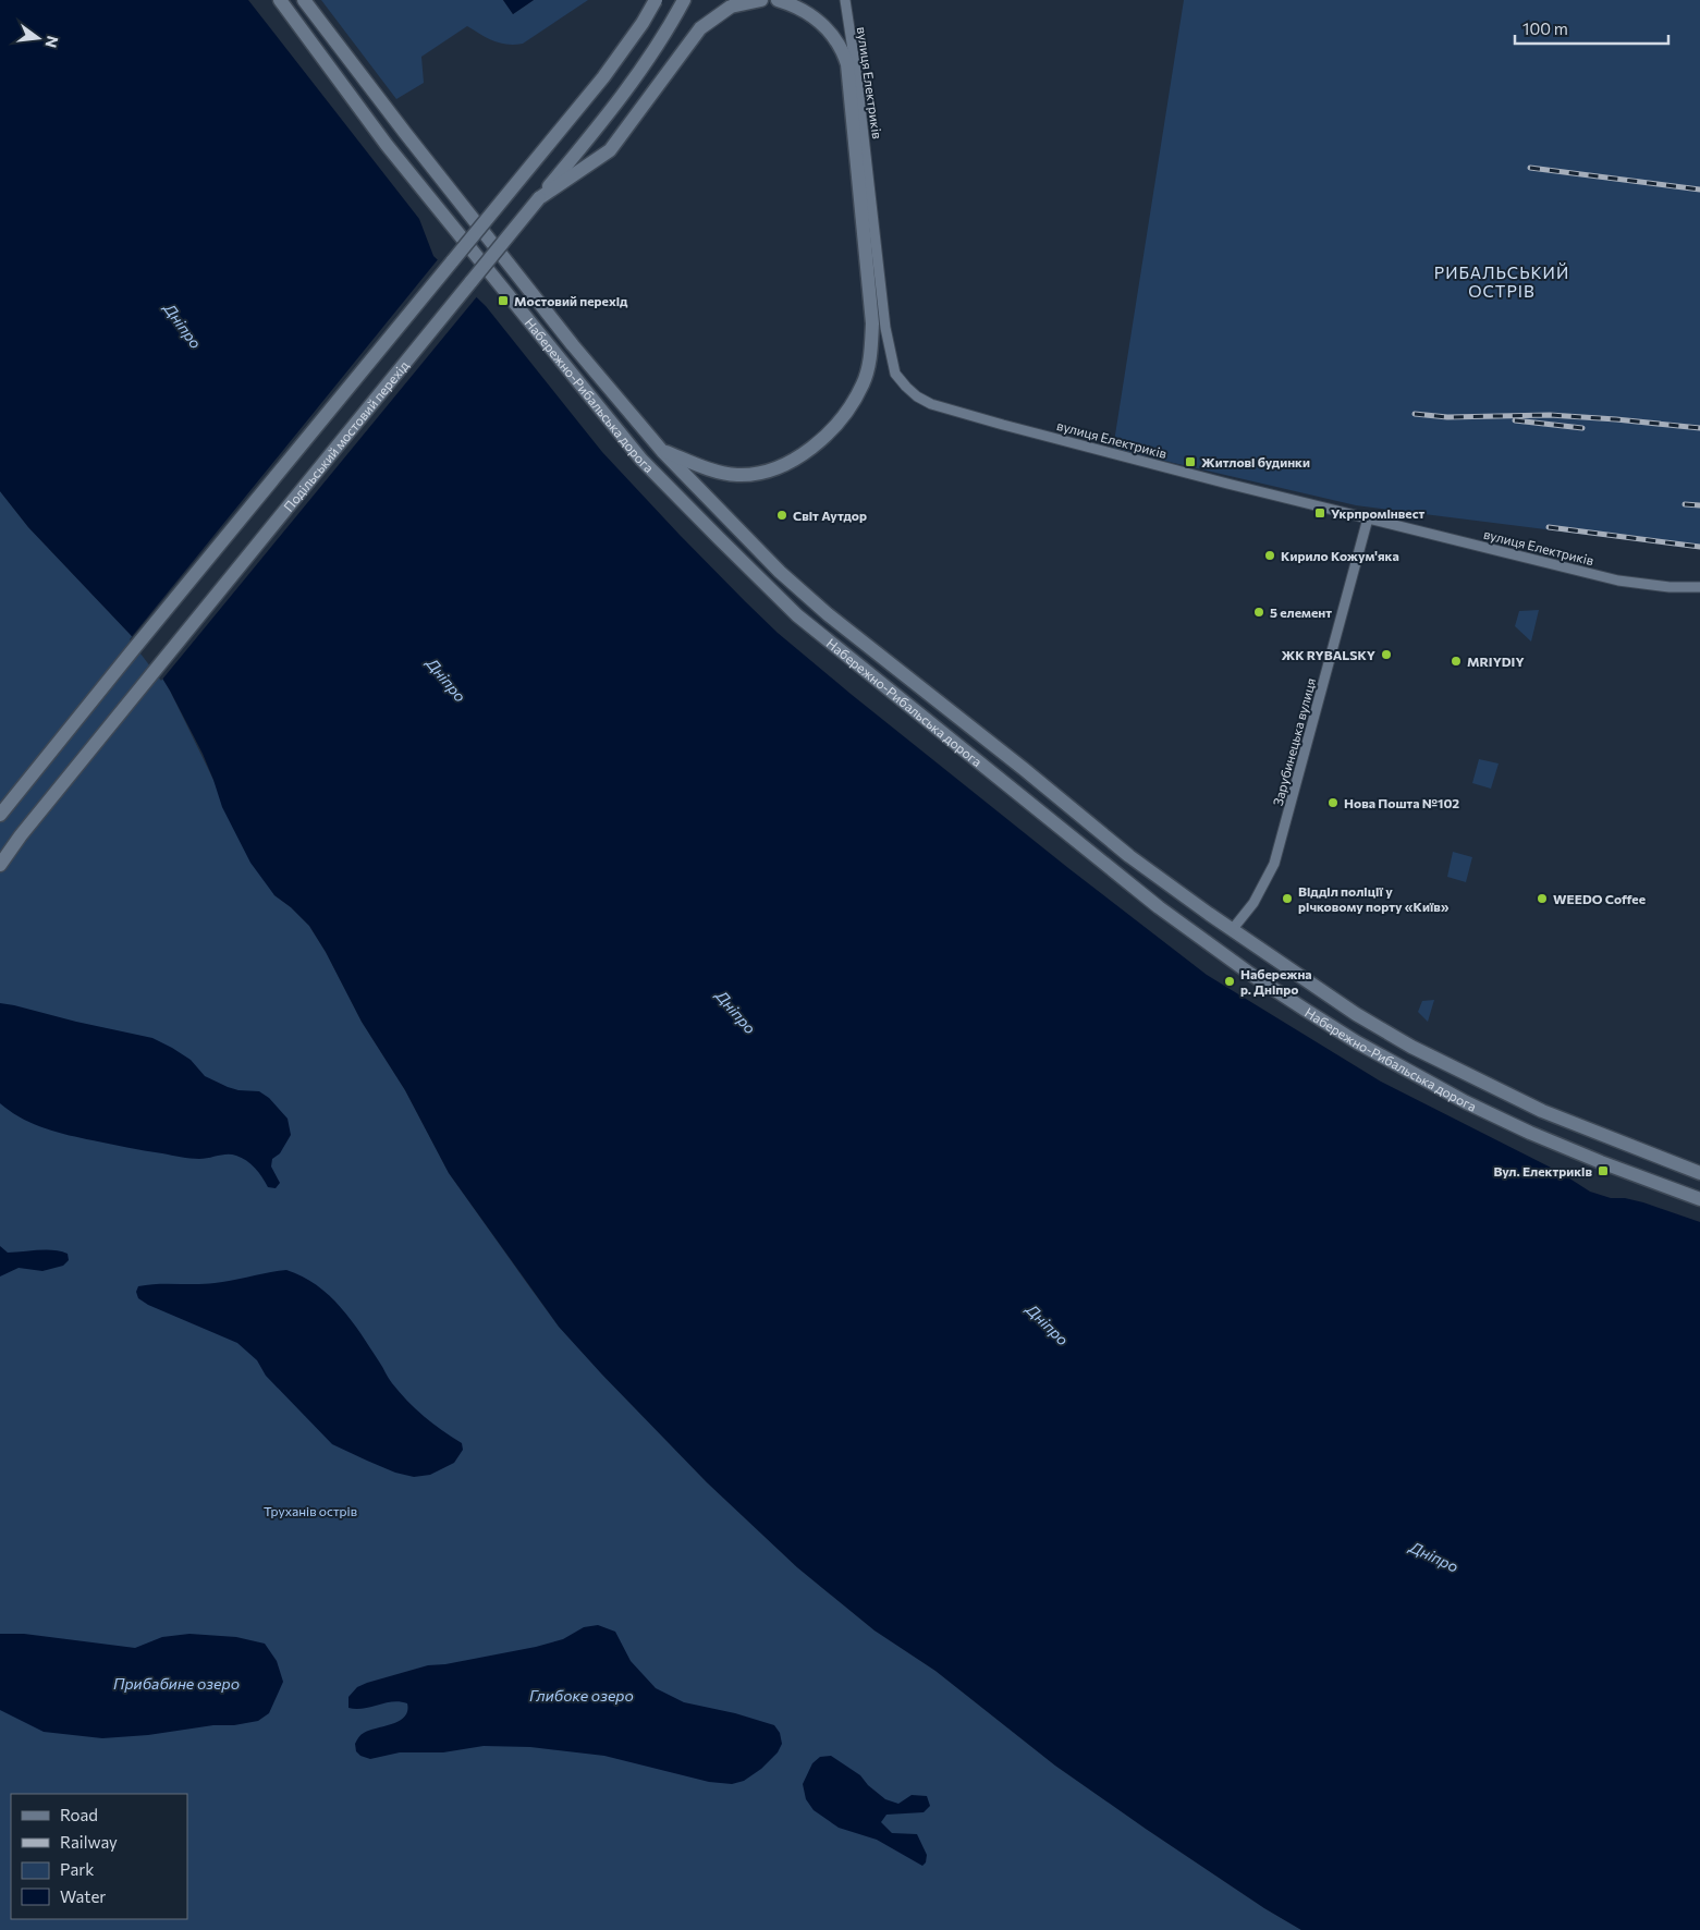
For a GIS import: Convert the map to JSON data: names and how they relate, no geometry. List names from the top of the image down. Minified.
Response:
{"streets":{"main road":["Набережно-Рибальська дорога","Подільський мостовий перехід"],"street":["вулиця Електриків","Зарубинецька вулиця"]},"crossings":[["вулиця Електриків","Зарубинецька вулиця"],["Набережно-Рибальська дорога","Зарубинецька вулиця"]],"districts":["РИБАЛЬСЬКИЙ ОСТРІВ"],"water":["Дніпро","Прибабине озеро","Глибоке озеро"],"parks":["Труханів острів"],"places":{"transit":["Мостовий перехід","Житлові будинки","Укрпромінвест","Вул. Електриків"],"other":["Світ Аутдор","Кирило Кожум'яка","5 елемент","ЖК RYBALSKY","MRIYDIY","Нова Пошта №102","Відділ поліції у річковому порту «Київ»","WEEDO Coffee","Набережна р. Дніпро"]},"legend":["Road","Railway","Park","Water"],"scale_bar":"100 m","north":"right"}
